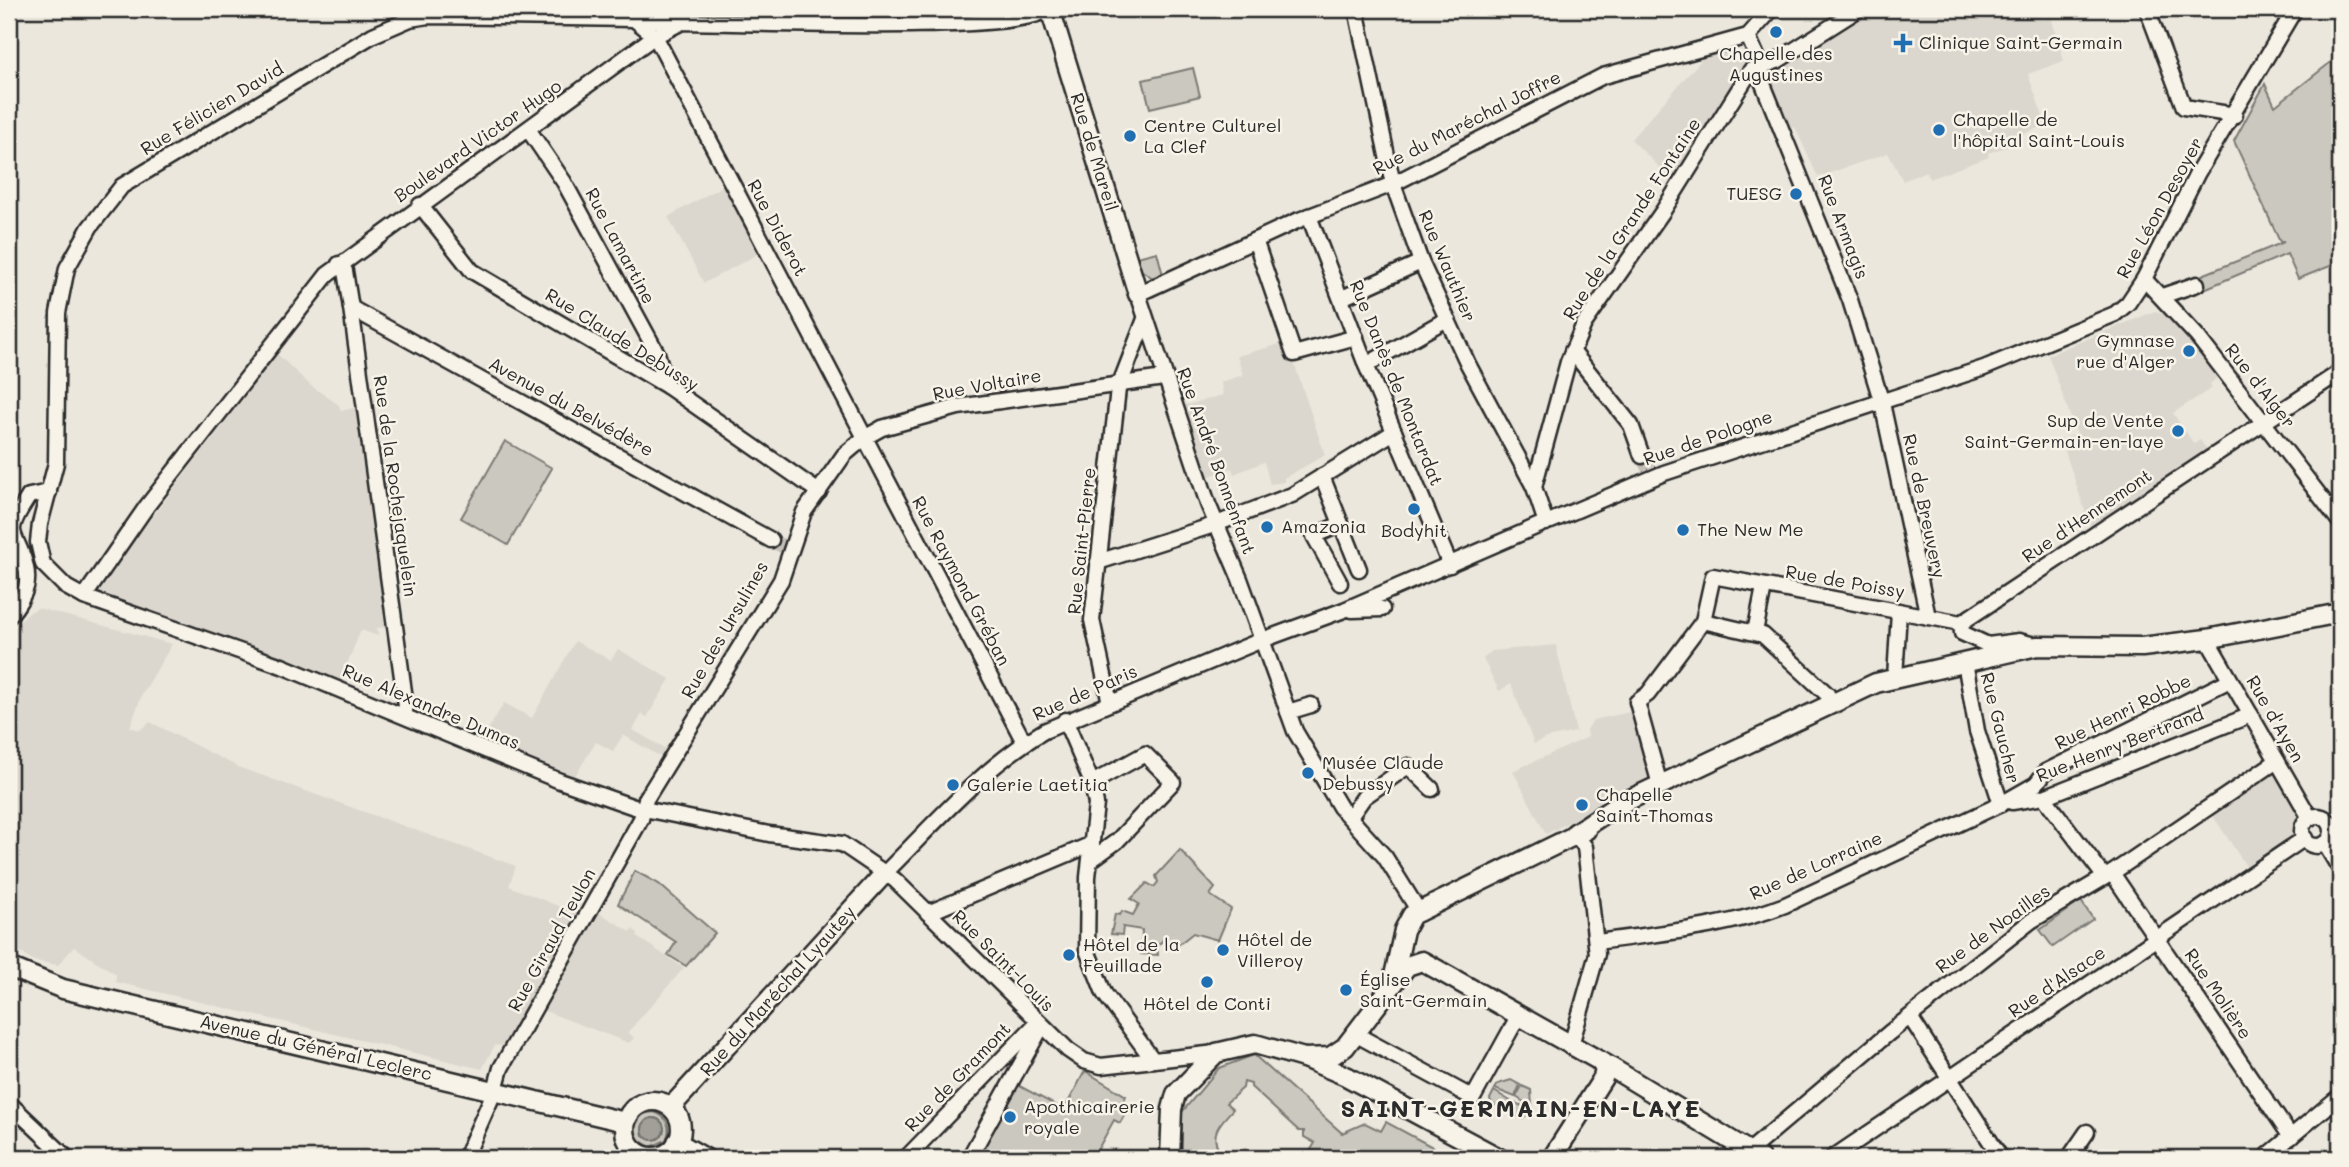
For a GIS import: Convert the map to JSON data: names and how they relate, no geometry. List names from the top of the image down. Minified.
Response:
{"streets":{"main road":["Rue de Mareil","Rue du Maréchal Lyautey","Avenue du Général Leclerc"],"street":["Rue Félicien David","Rue du Maréchal Joffre","Boulevard Victor Hugo","Rue Léon Desoyer","Rue de la Grande Fontaine","Rue Armagis","Rue Diderot","Rue Lamartine","Rue Wauthier","Rue Claude Debussy","Rue Danès de Montardat","Rue Voltaire","Rue d'Alger","Avenue du Belvédère","Rue de Pologne","Rue André Bonnenfant","Rue de la Rochejaquelein","Rue de Breuvery","Rue d'Hennemont","Rue Saint-Pierre","Rue Raymond Gréban","Rue de Poissy","Rue des Ursulines","Rue de Paris","Rue Alexandre Dumas","Rue Henri Robbe","Rue d'Ayen","Rue Gaucher","Rue Henry Bertrand","Rue de Lorraine","Rue de Noailles","Rue Giraud Teulon","Rue Saint-Louis","Rue d'Alsace","Rue Molière","Rue de Gramont"]},"crossings":[["Rue Félicien David","Boulevard Victor Hugo"],["Rue Félicien David","Rue Alexandre Dumas"],["Rue du Maréchal Joffre","Rue de Mareil"],["Rue du Maréchal Joffre","Rue Armagis"],["Rue du Maréchal Joffre","Rue Wauthier"],["Rue du Maréchal Joffre","Rue Danès de Montardat"],["Rue du Maréchal Joffre","Rue André Bonnenfant"],["Boulevard Victor Hugo","Rue de Mareil"],["Boulevard Victor Hugo","Rue Diderot"],["Boulevard Victor Hugo","Rue Lamartine"],["Boulevard Victor Hugo","Rue Claude Debussy"],["Boulevard Victor Hugo","Rue de la Rochejaquelein"],["Boulevard Victor Hugo","Rue Alexandre Dumas"],["Rue de Mareil","Rue André Bonnenfant"],["Rue Léon Desoyer","Rue Armagis"],["Rue Léon Desoyer","Rue d'Alger"],["Rue Léon Desoyer","Rue de Pologne"],["Rue Léon Desoyer","Rue de Breuvery"],["Rue de la Grande Fontaine","Rue Armagis"],["Rue de la Grande Fontaine","Rue Wauthier"],["Rue Armagis","Rue de Pologne"],["Rue Armagis","Rue de Breuvery"],["Rue Diderot","Rue Voltaire"],["Rue Diderot","Rue Raymond Gréban"],["Rue Diderot","Rue des Ursulines"],["Rue Lamartine","Rue Claude Debussy"],["Rue Wauthier","Rue de Pologne"],["Rue Claude Debussy","Rue des Ursulines"],["Rue Danès de Montardat","Rue de Pologne"],["Rue Voltaire","Rue André Bonnenfant"],["Rue Voltaire","Rue Saint-Pierre"],["Rue Voltaire","Rue Raymond Gréban"],["Rue Voltaire","Rue des Ursulines"],["Rue d'Alger","Rue d'Hennemont"],["Avenue du Belvédère","Rue de la Rochejaquelein"],["Avenue du Belvédère","Rue des Ursulines"],["Rue de Pologne","Rue de Breuvery"],["Rue de Pologne","Rue de Paris"],["Rue André Bonnenfant","Rue Saint-Pierre"],["Rue André Bonnenfant","Rue de Paris"],["Rue de la Rochejaquelein","Rue Alexandre Dumas"],["Rue de Breuvery","Rue de Poissy"],["Rue d'Hennemont","Rue de Poissy"],["Rue Saint-Pierre","Rue de Paris"],["Rue Raymond Gréban","Rue des Ursulines"],["Rue Raymond Gréban","Rue de Paris"],["Rue des Ursulines","Rue Alexandre Dumas"],["Rue des Ursulines","Rue Giraud Teulon"],["Rue de Paris","Rue Alexandre Dumas"],["Rue de Paris","Rue Saint-Louis"],["Rue de Paris","Rue du Maréchal Lyautey"],["Rue Alexandre Dumas","Rue Giraud Teulon"],["Rue Alexandre Dumas","Rue Saint-Louis"],["Rue Alexandre Dumas","Rue du Maréchal Lyautey"],["Rue Henri Robbe","Rue d'Ayen"],["Rue Henri Robbe","Rue Gaucher"],["Rue Henri Robbe","Rue Henry Bertrand"],["Rue Henri Robbe","Rue de Lorraine"],["Rue d'Ayen","Rue Henry Bertrand"],["Rue d'Ayen","Rue de Noailles"],["Rue d'Ayen","Rue d'Alsace"],["Rue Gaucher","Rue Henry Bertrand"],["Rue Gaucher","Rue de Lorraine"],["Rue Henry Bertrand","Rue de Lorraine"],["Rue Henry Bertrand","Rue Molière"],["Rue de Noailles","Rue Molière"],["Rue Giraud Teulon","Avenue du Général Leclerc"],["Rue Saint-Louis","Rue du Maréchal Lyautey"],["Rue Saint-Louis","Rue de Gramont"],["Rue d'Alsace","Rue Molière"],["Rue du Maréchal Lyautey","Avenue du Général Leclerc"]],"districts":["SAINT-GERMAIN-EN-LAYE"],"places":{"other":["Chapelle des Augustines","Chapelle de l'hôpital Saint-Louis","Centre Culturel La Clef","TUESG","Gymnase rue d'Alger","Sup de Vente Saint-Germain-en-laye","Bodyhit","Amazonia","The New Me","Musée Claude Debussy","Galerie Laetitia","Chapelle Saint-Thomas","Hôtel de Villeroy","Hôtel de la Feuillade","Hôtel de Conti","Église Saint-Germain","Apothicairerie royale"],"health":["Clinique Saint-Germain"]}}
